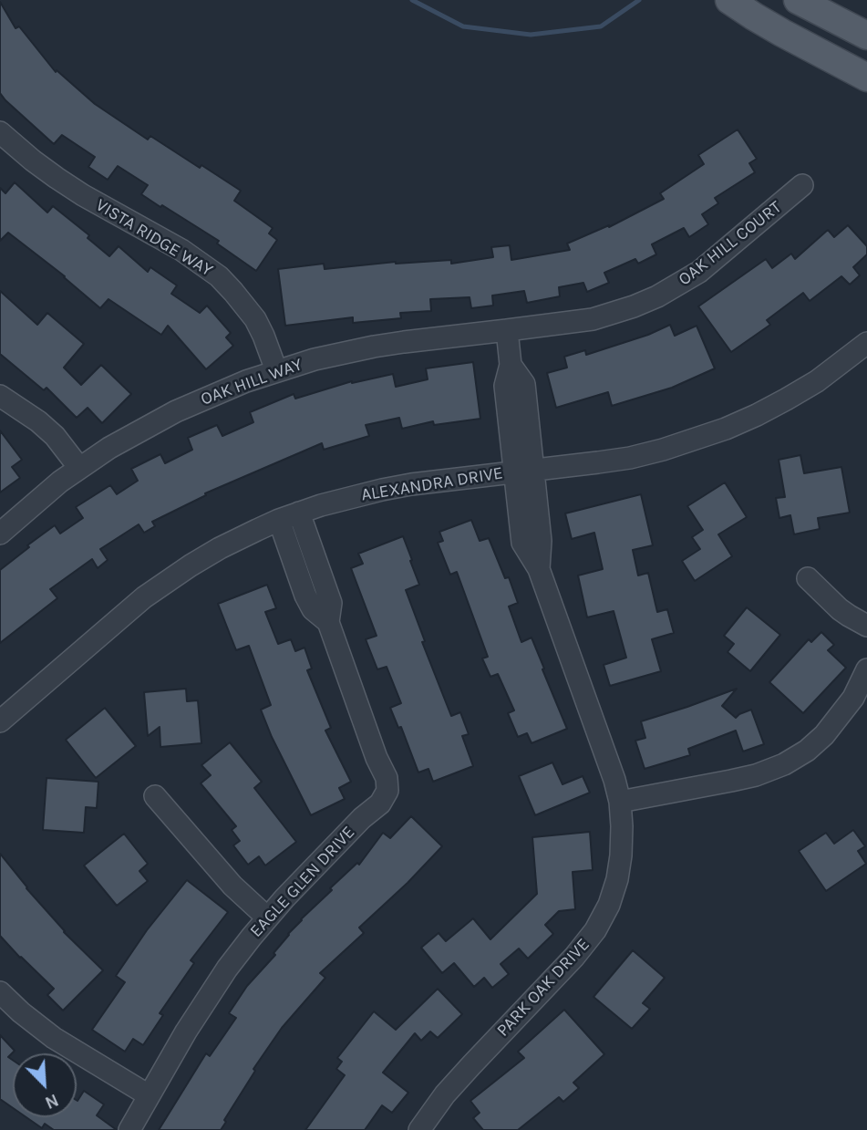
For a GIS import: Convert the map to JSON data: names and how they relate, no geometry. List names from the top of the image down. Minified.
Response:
{"streets":{"street":["VISTA RIDGE WAY","OAK HILL COURT","OAK HILL WAY","ALEXANDRA DRIVE","EAGLE GLEN DRIVE","PARK OAK DRIVE"]},"crossings":[["VISTA RIDGE WAY","OAK HILL WAY"],["OAK HILL COURT","OAK HILL WAY"],["ALEXANDRA DRIVE","EAGLE GLEN DRIVE"],["ALEXANDRA DRIVE","PARK OAK DRIVE"]],"north":"bottom right"}
